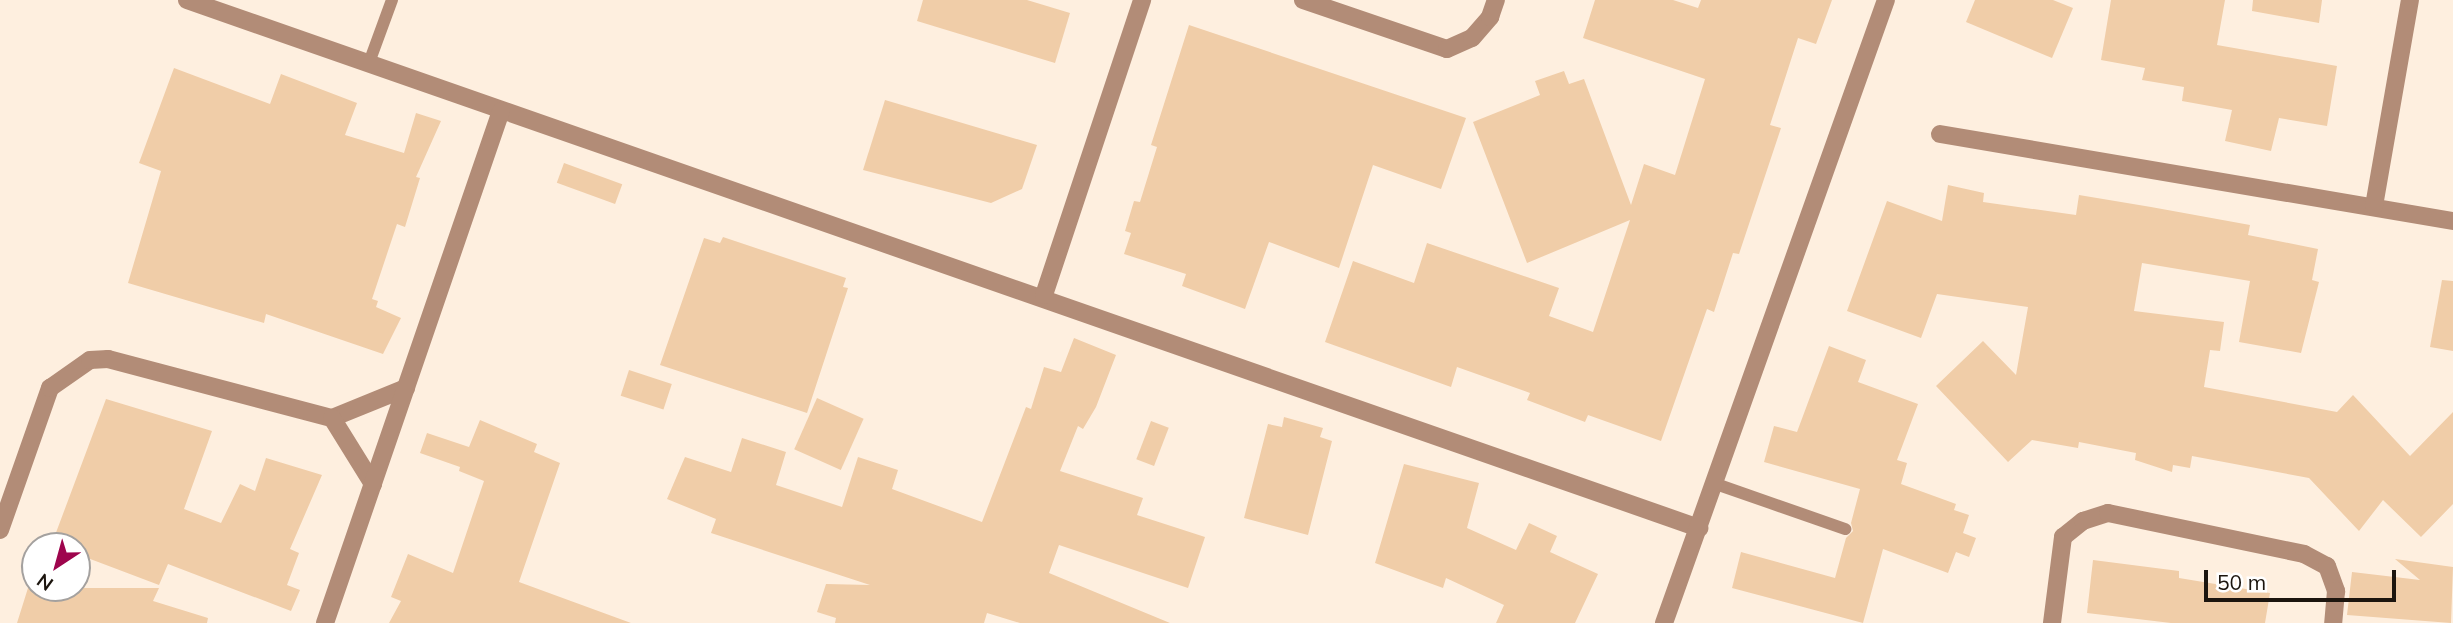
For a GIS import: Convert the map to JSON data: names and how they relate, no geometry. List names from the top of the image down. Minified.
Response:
{"scale_bar":"50 m","north":"bottom left"}
